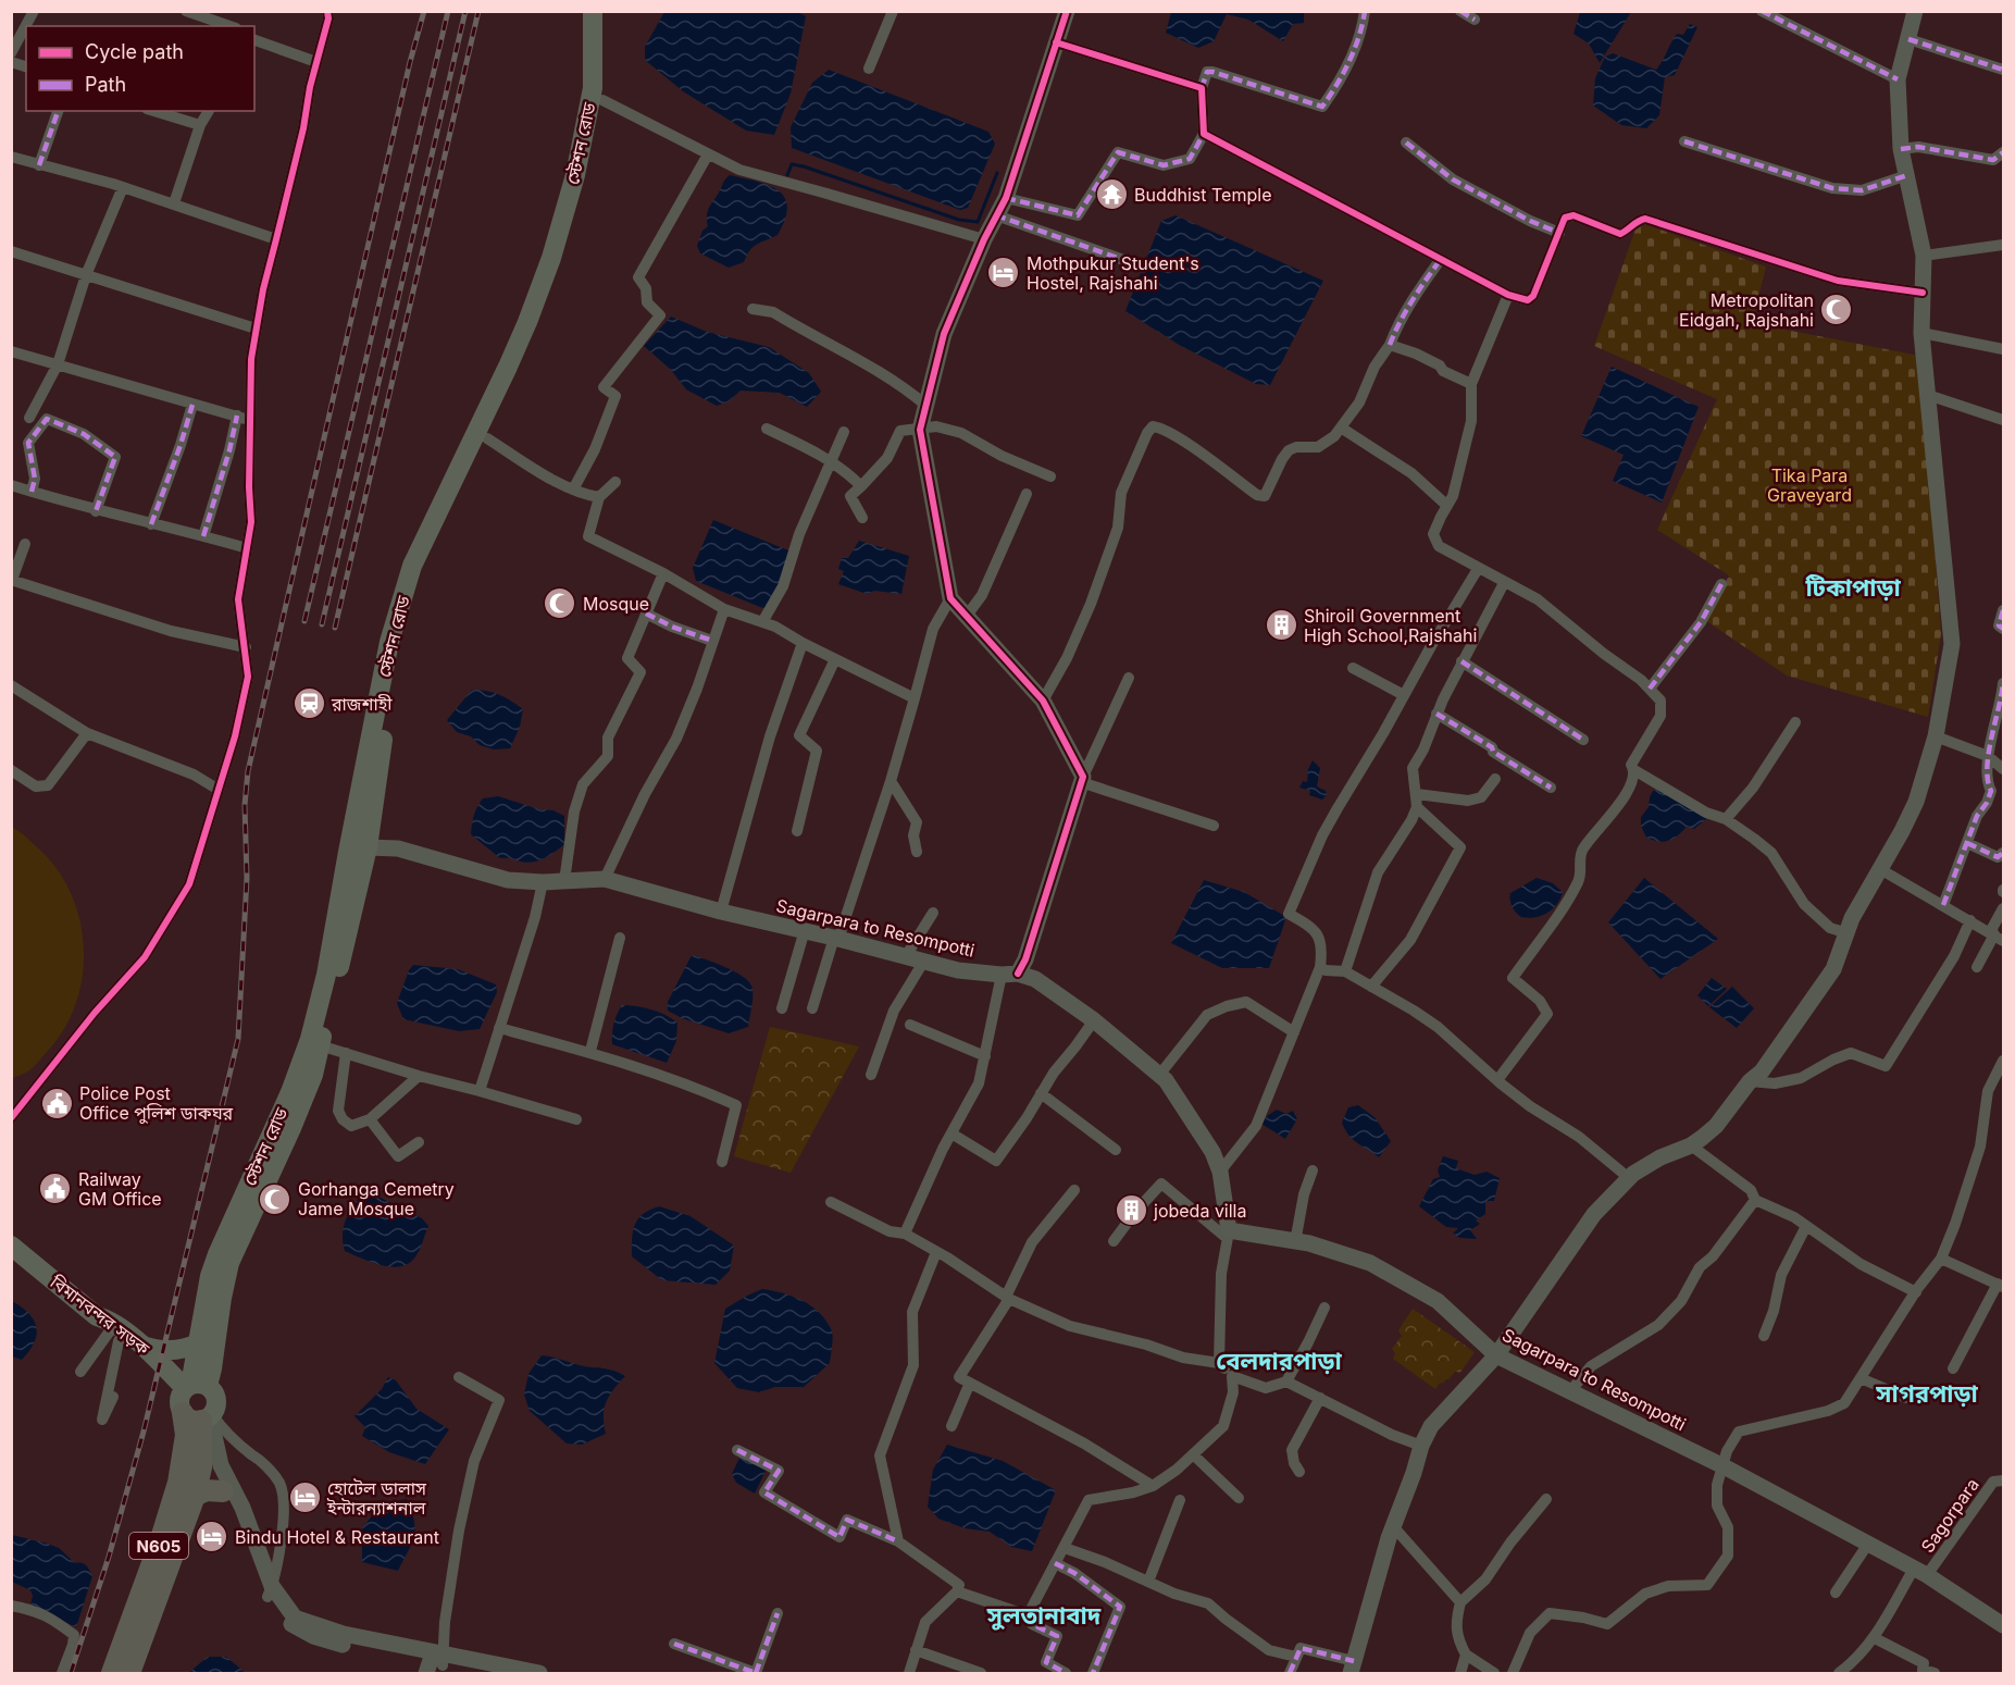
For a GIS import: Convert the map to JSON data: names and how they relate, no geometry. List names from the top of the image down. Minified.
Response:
{"streets":{"highway":["স্টেশন রোড","N605"],"main road":["Sagarpara to Resompotti","বিমানবন্দর সড়ক"],"street":["Sagorpara"]},"crossings":[["স্টেশন রোড","Sagarpara to Resompotti"],["স্টেশন রোড","বিমানবন্দর সড়ক"],["Sagarpara to Resompotti","Sagorpara"]],"districts":["টিকাপাড়া","বেলদারপাড়া","সাগরপাড়া","সুলতানাবাদ"],"parks":["Tika Para Graveyard"],"places":{"temple":["Buddhist Temple"],"hotel":["Mothpukur Student's Hostel, Rajshahi","হোটেল ডালাস ইন্টারন্যাশনাল","Bindu Hotel & Restaurant"],"mosque":["Metropolitan Eidgah, Rajshahi","Mosque","Gorhanga Cemetry Jame Mosque"],"building":["Shiroil Government High School,Rajshahi","jobeda villa"],"station":["রাজশাহী"],"public building":["Police Post Office পুলিশ ডাকঘর","Railway GM Office"]},"legend":["Cycle path","Path"]}
